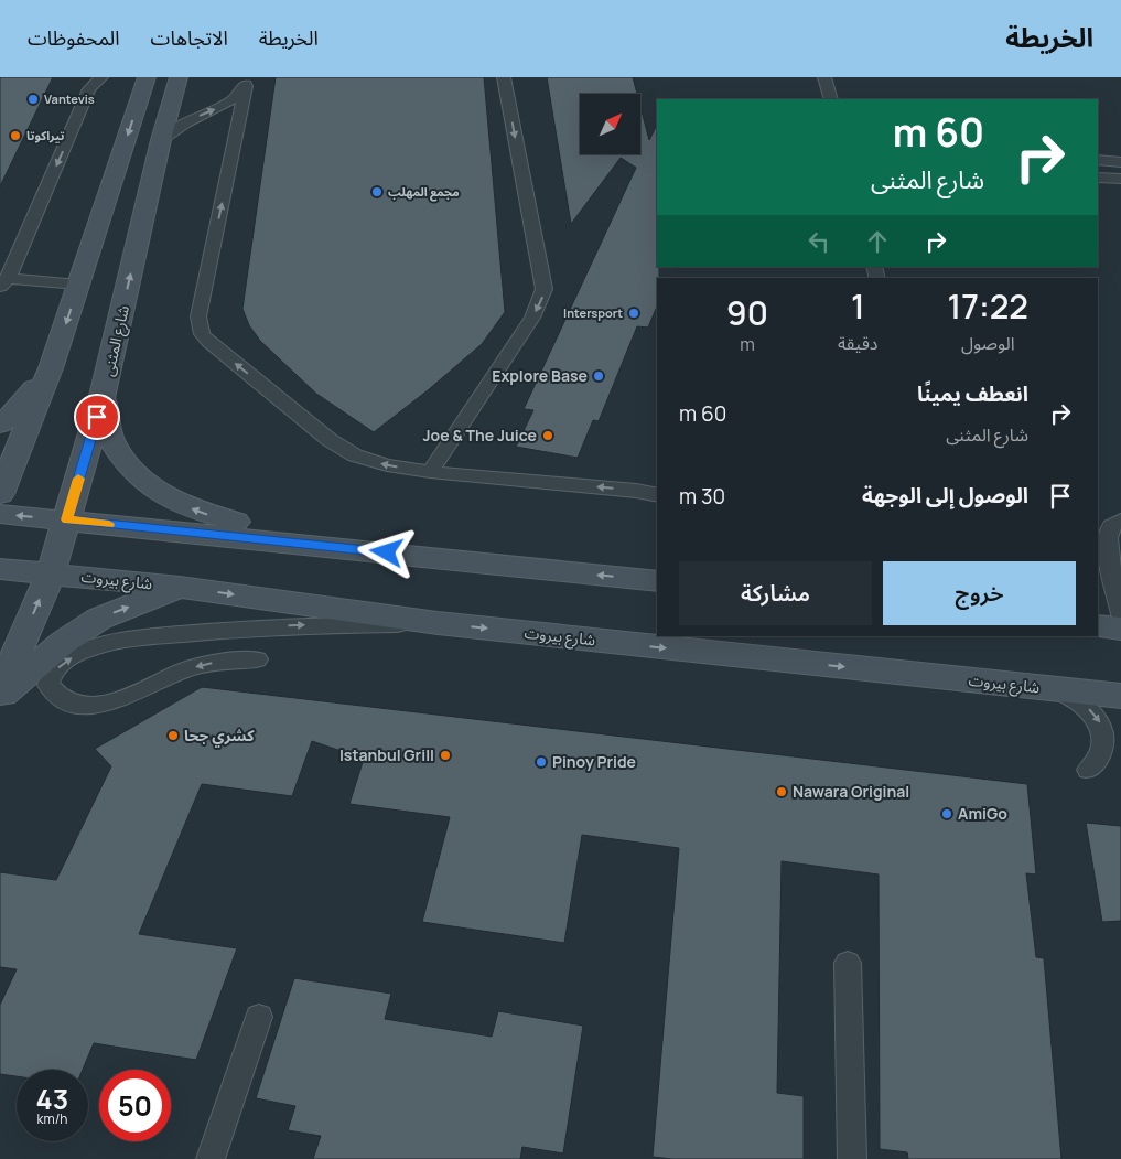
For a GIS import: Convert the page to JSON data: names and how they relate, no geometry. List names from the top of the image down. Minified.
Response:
{"streets":{"main road":["شارع المثنى","شارع بيروت"]},"crossings":[["شارع المثنى","شارع بيروت"]],"places":["Vantevis","تيراكوتا","مجمع المهلب","Intersport","Explore Base","Joe & The Juice","كشري جحا","Istanbul Grill","Pinoy Pride","Nawara Original","AmiGo"],"north":"top right","page":{"header":"الخريطة","nav":["الخريطة","الاتجاهات","المحفوظات"],"turn":["60 m","شارع المثنى"],"eta":["17:22","الوصول","1","دقيقة","90","m"],"list":[{"name":"انعطف يمينًا","note":"شارع المثنى","value":"60 m"},{"name":"الوصول إلى الوجهة","value":"30 m"}],"buttons":["خروج","مشاركة"],"speed":"43 km/h","limit":"50"}}
